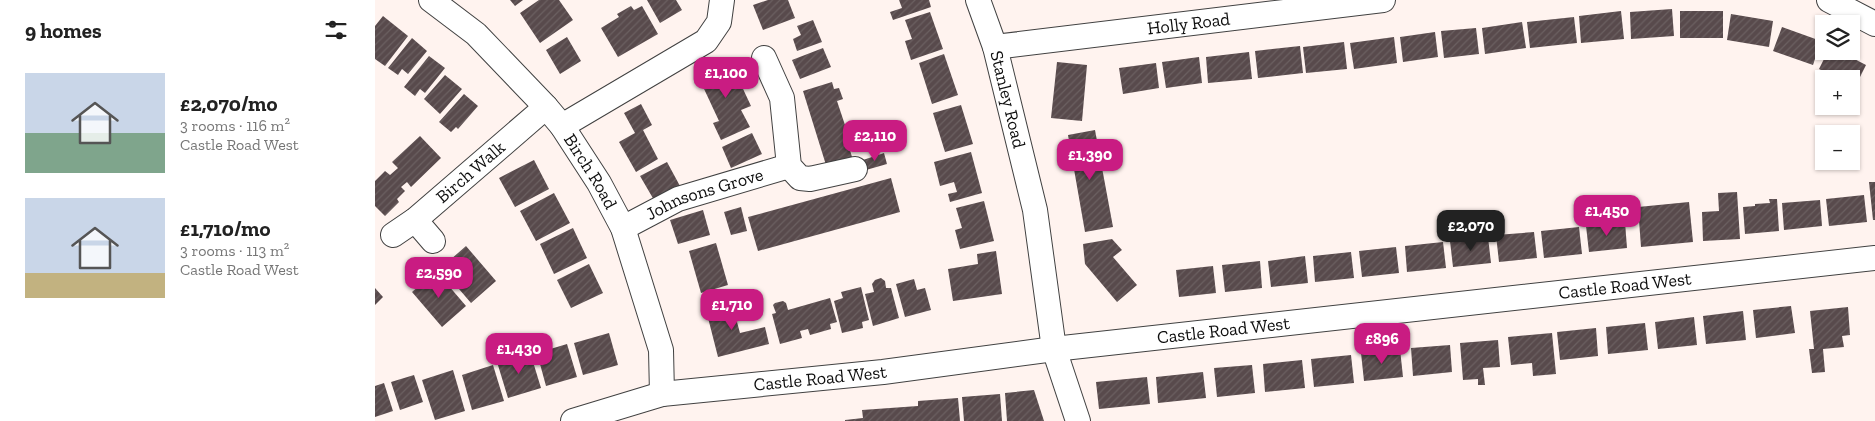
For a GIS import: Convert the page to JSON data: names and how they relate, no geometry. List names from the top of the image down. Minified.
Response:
{"streets":{"street":["Holly Road","Stanley Road","Birch Walk","Birch Road","Johnsons Grove","Castle Road West"]},"crossings":[["Holly Road","Stanley Road"],["Stanley Road","Castle Road West"],["Birch Walk","Birch Road"],["Birch Road","Johnsons Grove"],["Birch Road","Castle Road West"]],"page":{"heading":"9 homes","map_buttons":["+","−"],"price":["£1,100","£2,110","£1,390","£1,450","£2,070","£2,590","£1,710","£896","£1,430"],"list":[{"name":"£2,070/mo","note":"3 rooms · 116 m² · Castle Road West"},{"name":"£1,710/mo","note":"3 rooms · 113 m² · Castle Road West"}]}}
